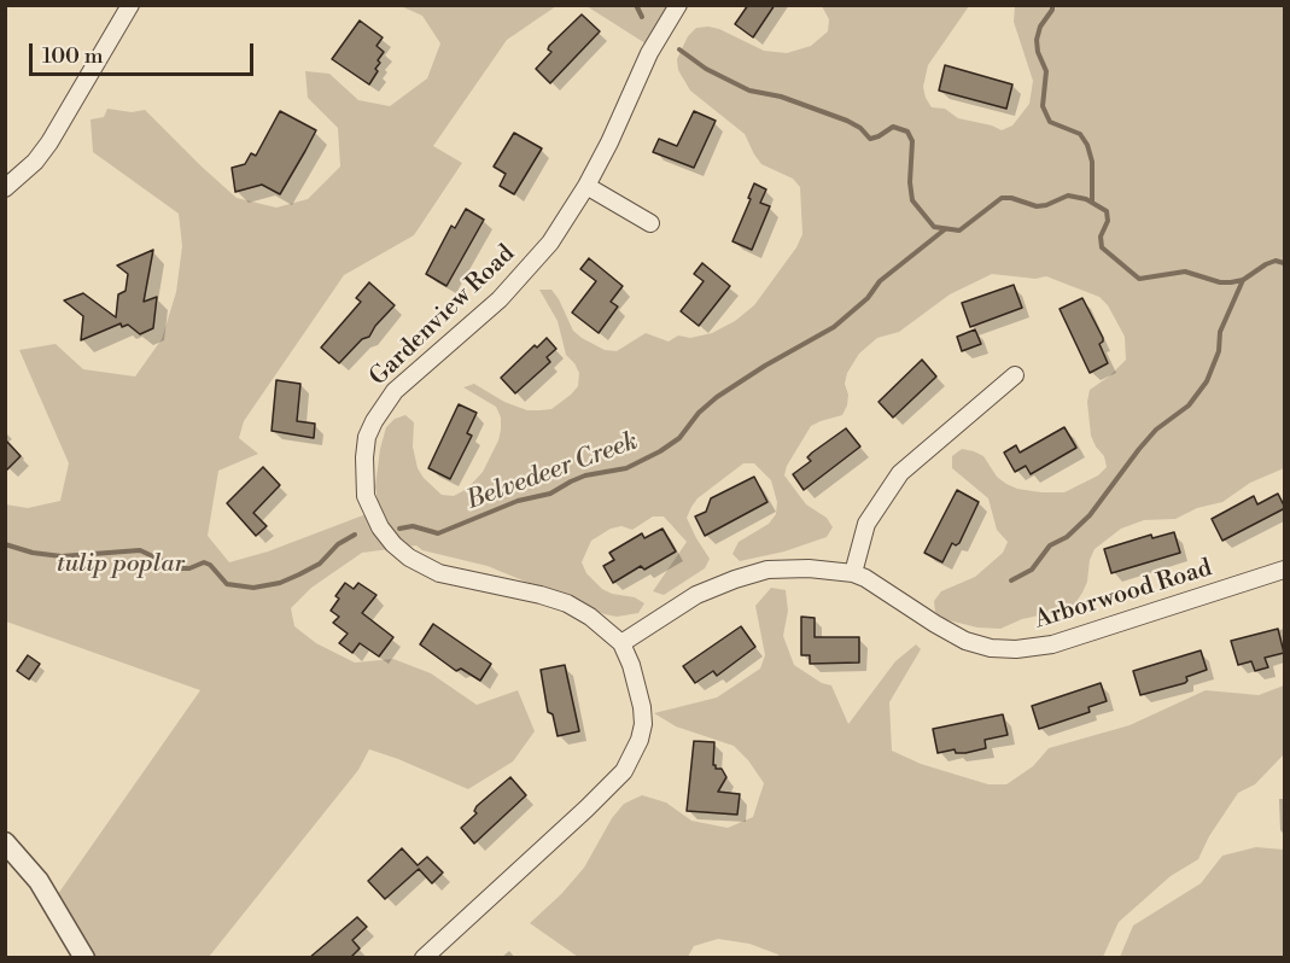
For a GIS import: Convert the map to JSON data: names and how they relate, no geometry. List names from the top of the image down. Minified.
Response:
{"streets":{"street":["Gardenview Road","Arborwood Road"]},"crossings":[["Gardenview Road","Arborwood Road"]],"water":["Belvedeer Creek"],"parks":["tulip poplar"],"scale_bar":"100 m"}
